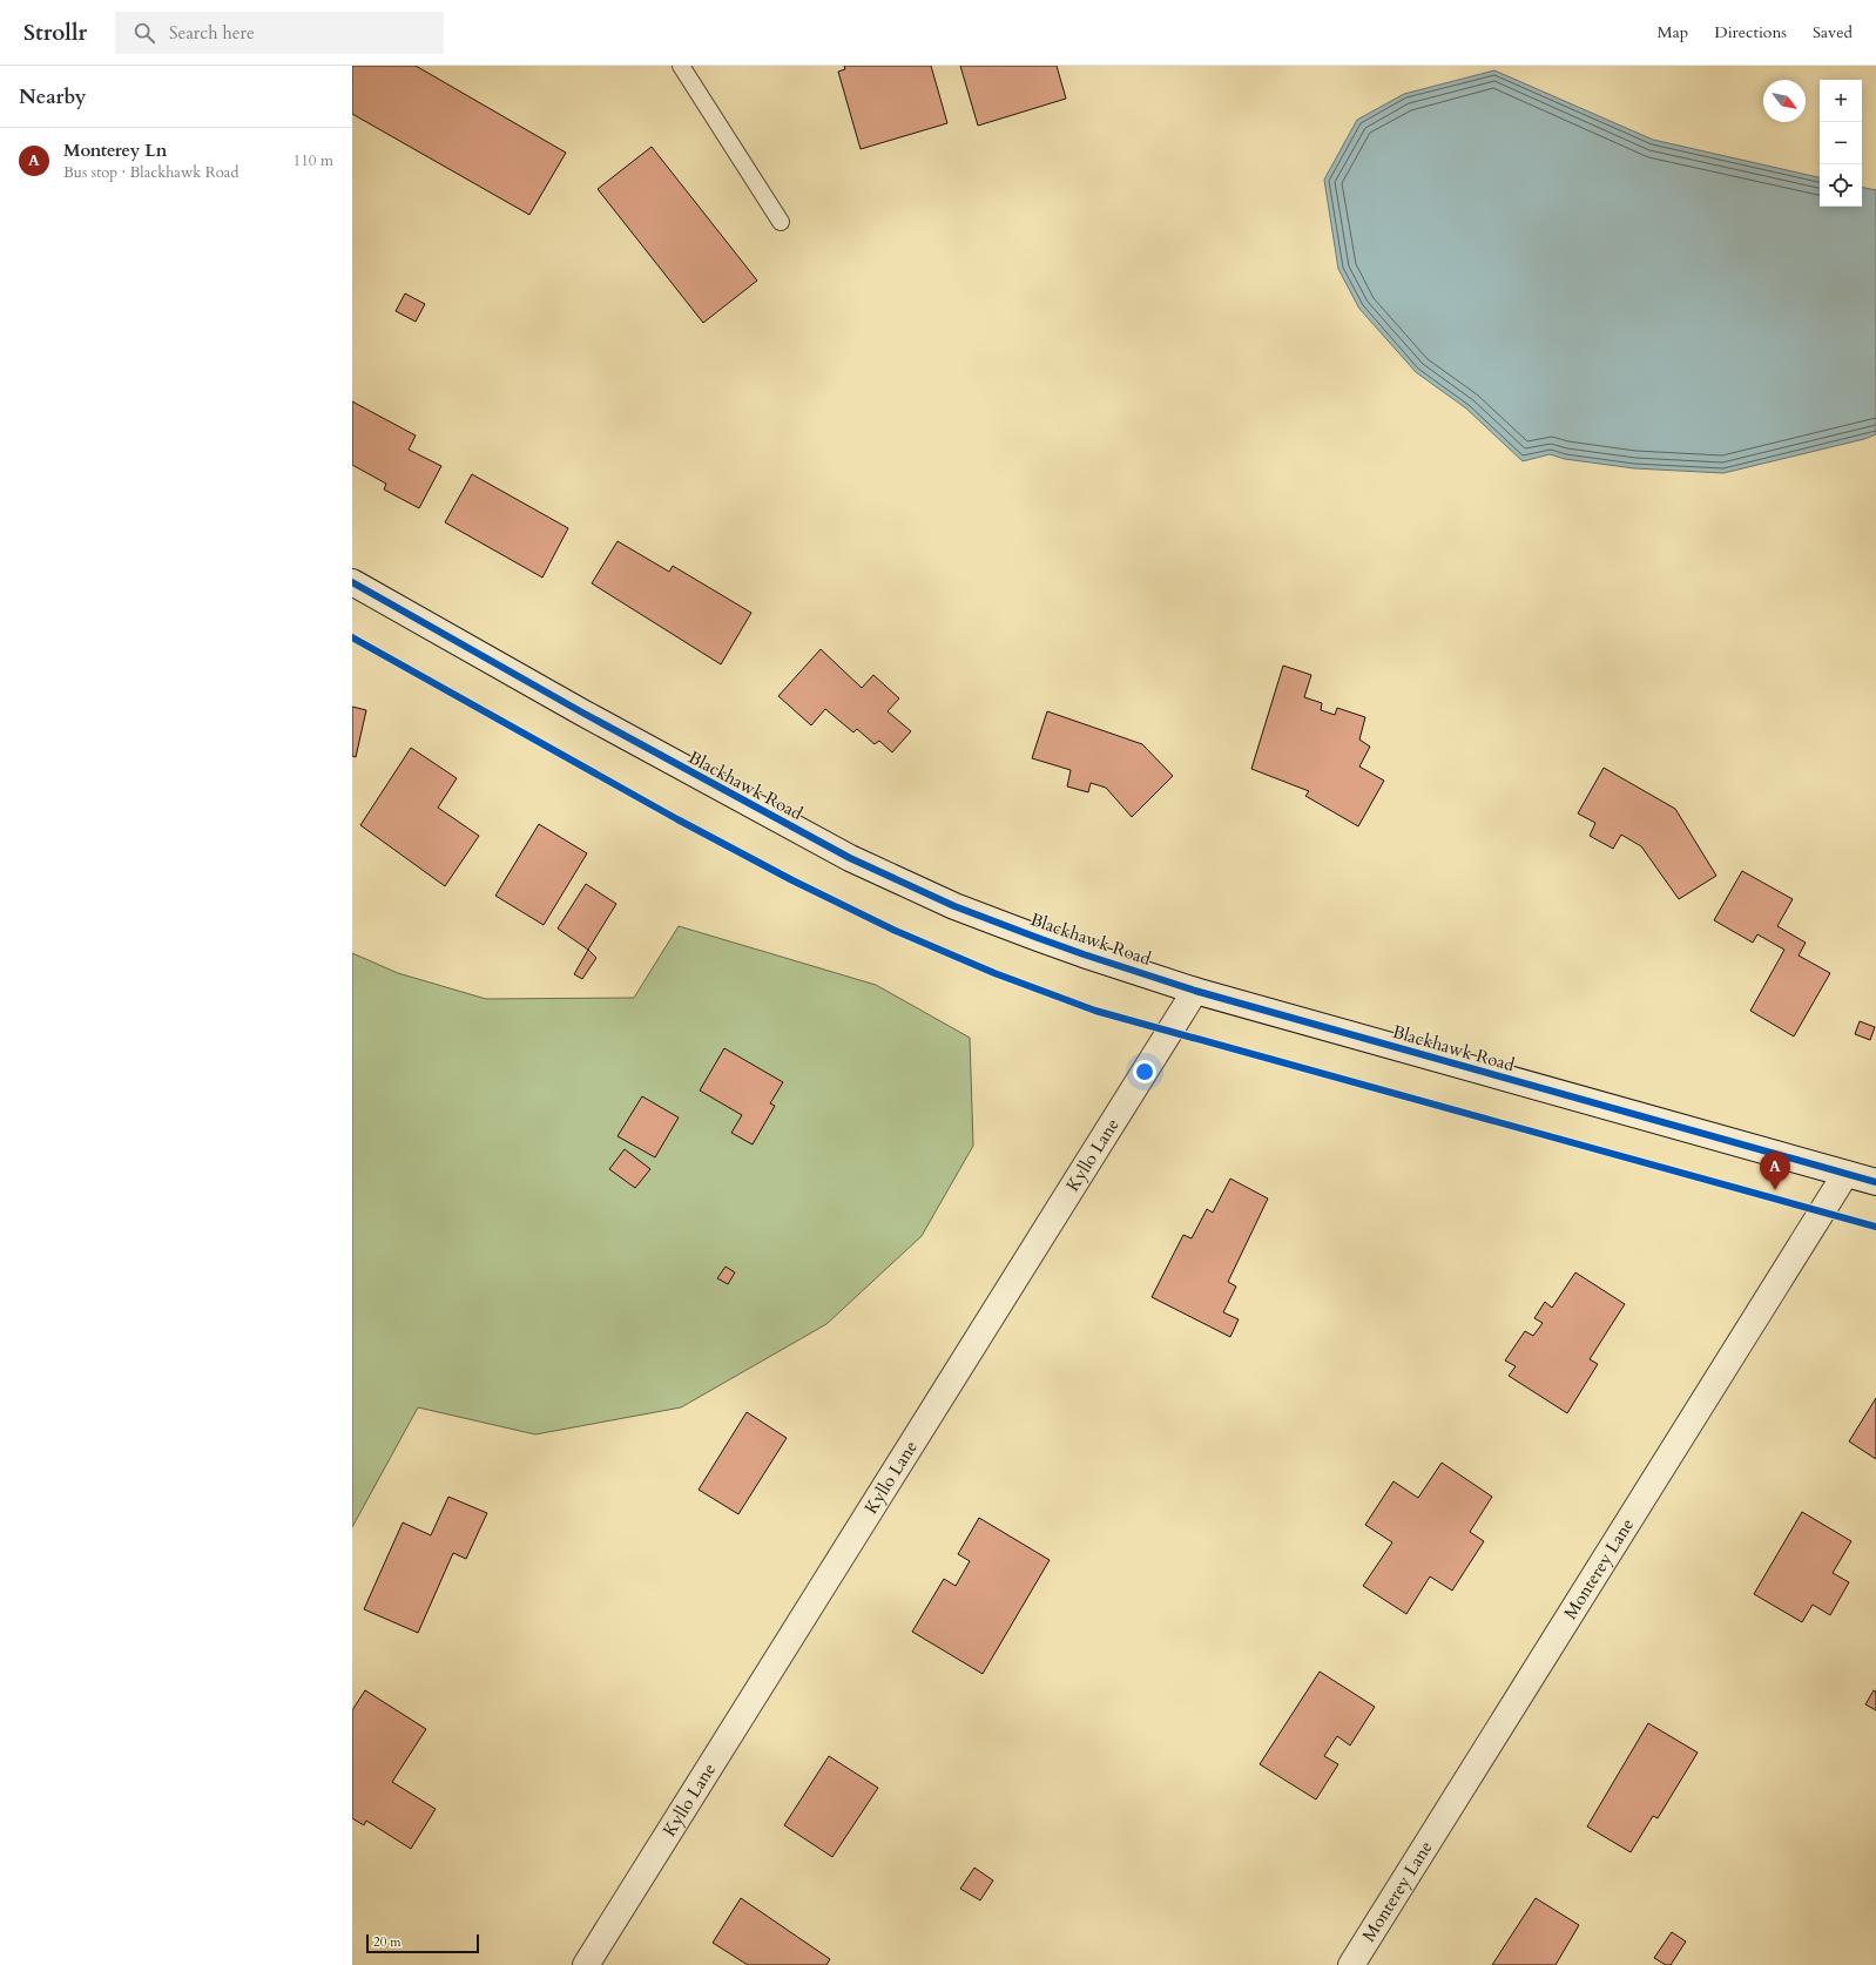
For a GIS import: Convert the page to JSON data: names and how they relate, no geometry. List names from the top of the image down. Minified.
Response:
{"streets":{"street":["Blackhawk Road","Kyllo Lane","Monterey Lane"]},"crossings":[["Blackhawk Road","Kyllo Lane"],["Blackhawk Road","Monterey Lane"]],"scale_bar":"20 m","north":"bottom right","page":{"header":"Strollr","search":"Search here","nav":["Map","Directions","Saved"],"heading":"Nearby","map_buttons":["+","−"],"list":[{"mark":"A","name":"Monterey Ln","note":"Bus stop · Blackhawk Road","value":"110 m"}],"pins":"A","scale":"20 m"}}
